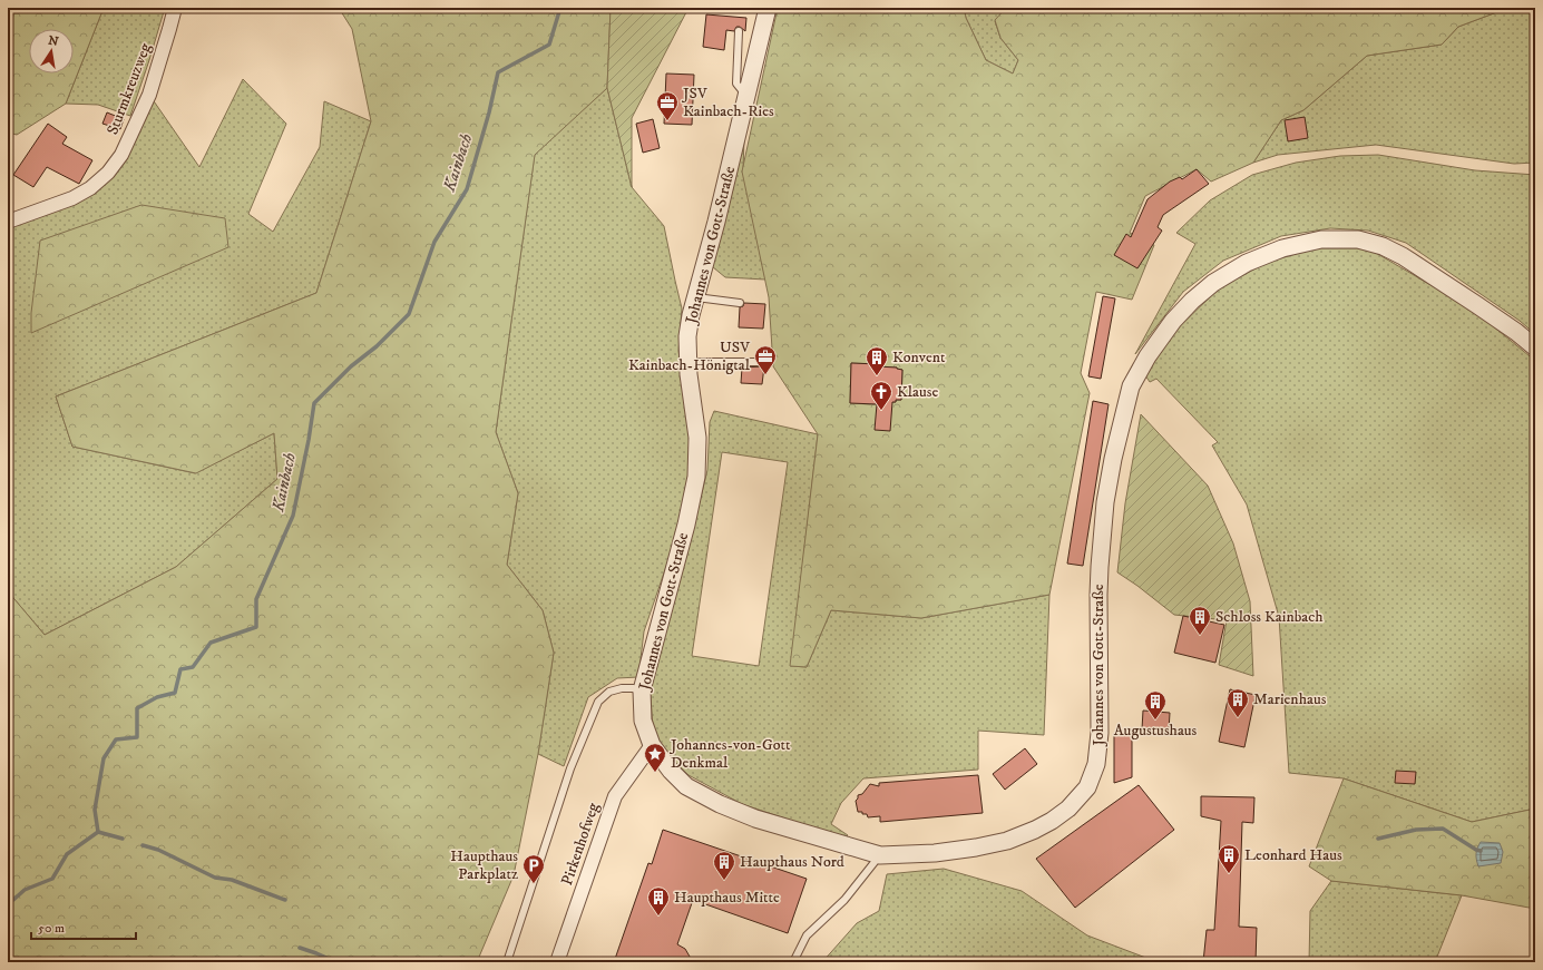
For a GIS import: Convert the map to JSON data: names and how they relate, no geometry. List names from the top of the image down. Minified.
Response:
{"streets":{"street":["Sturmkreuzweg","Johannes von Gott-Straße","Pirkenhofweg"]},"crossings":[["Johannes von Gott-Straße","Pirkenhofweg"]],"water":["Kainbach"],"places":{"office":["JSV Kainbach-Ries","USV Kainbach-Hönigtal"],"building":["Konvent","Schloss Kainbach","Marienhaus","Augustushaus","Leonhard Haus","Haupthaus Nord","Haupthaus Mitte"],"church":["Klause"],"place":["Johannes-von-Gott Denkmal"],"parking":["Haupthaus Parkplatz"]},"scale_bar":"50 m","north":"top"}
